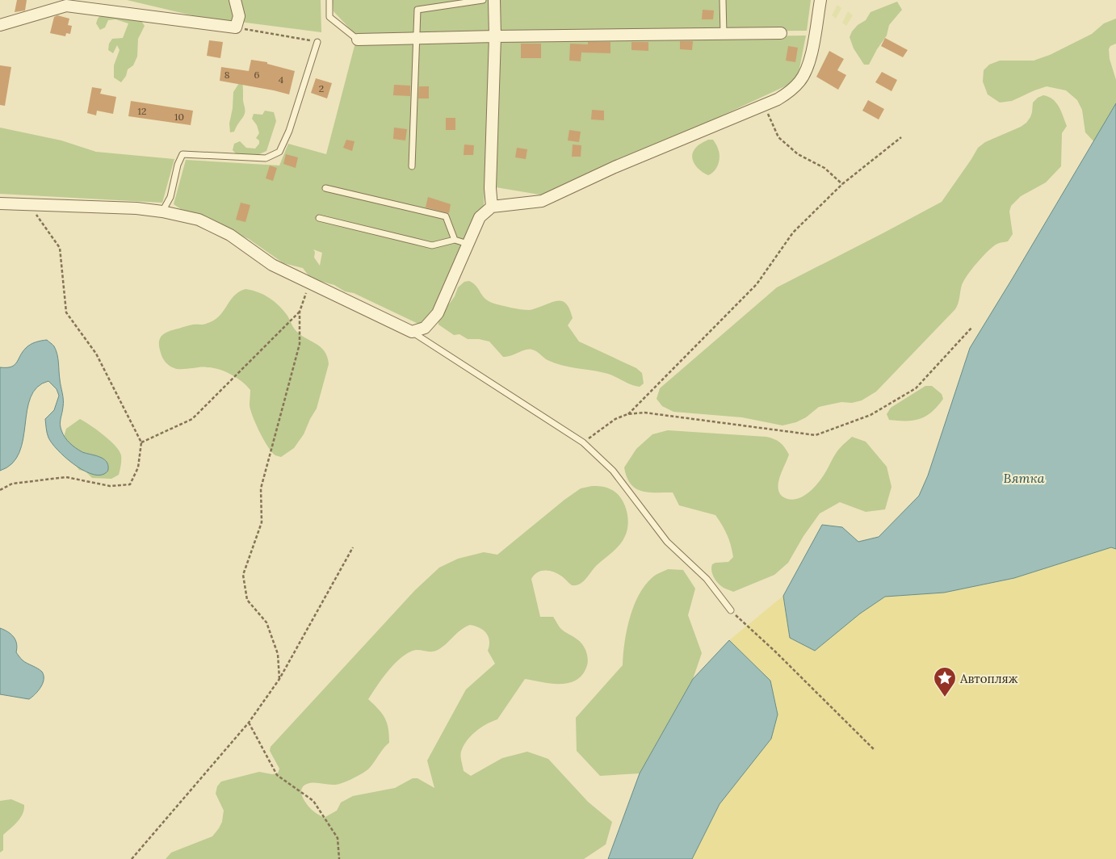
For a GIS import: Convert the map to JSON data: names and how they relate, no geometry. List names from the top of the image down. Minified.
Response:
{"water":["Вятка"],"places":{"place":["Автопляж"]},"house_numbers":["8","6","4","2","12","10"]}
